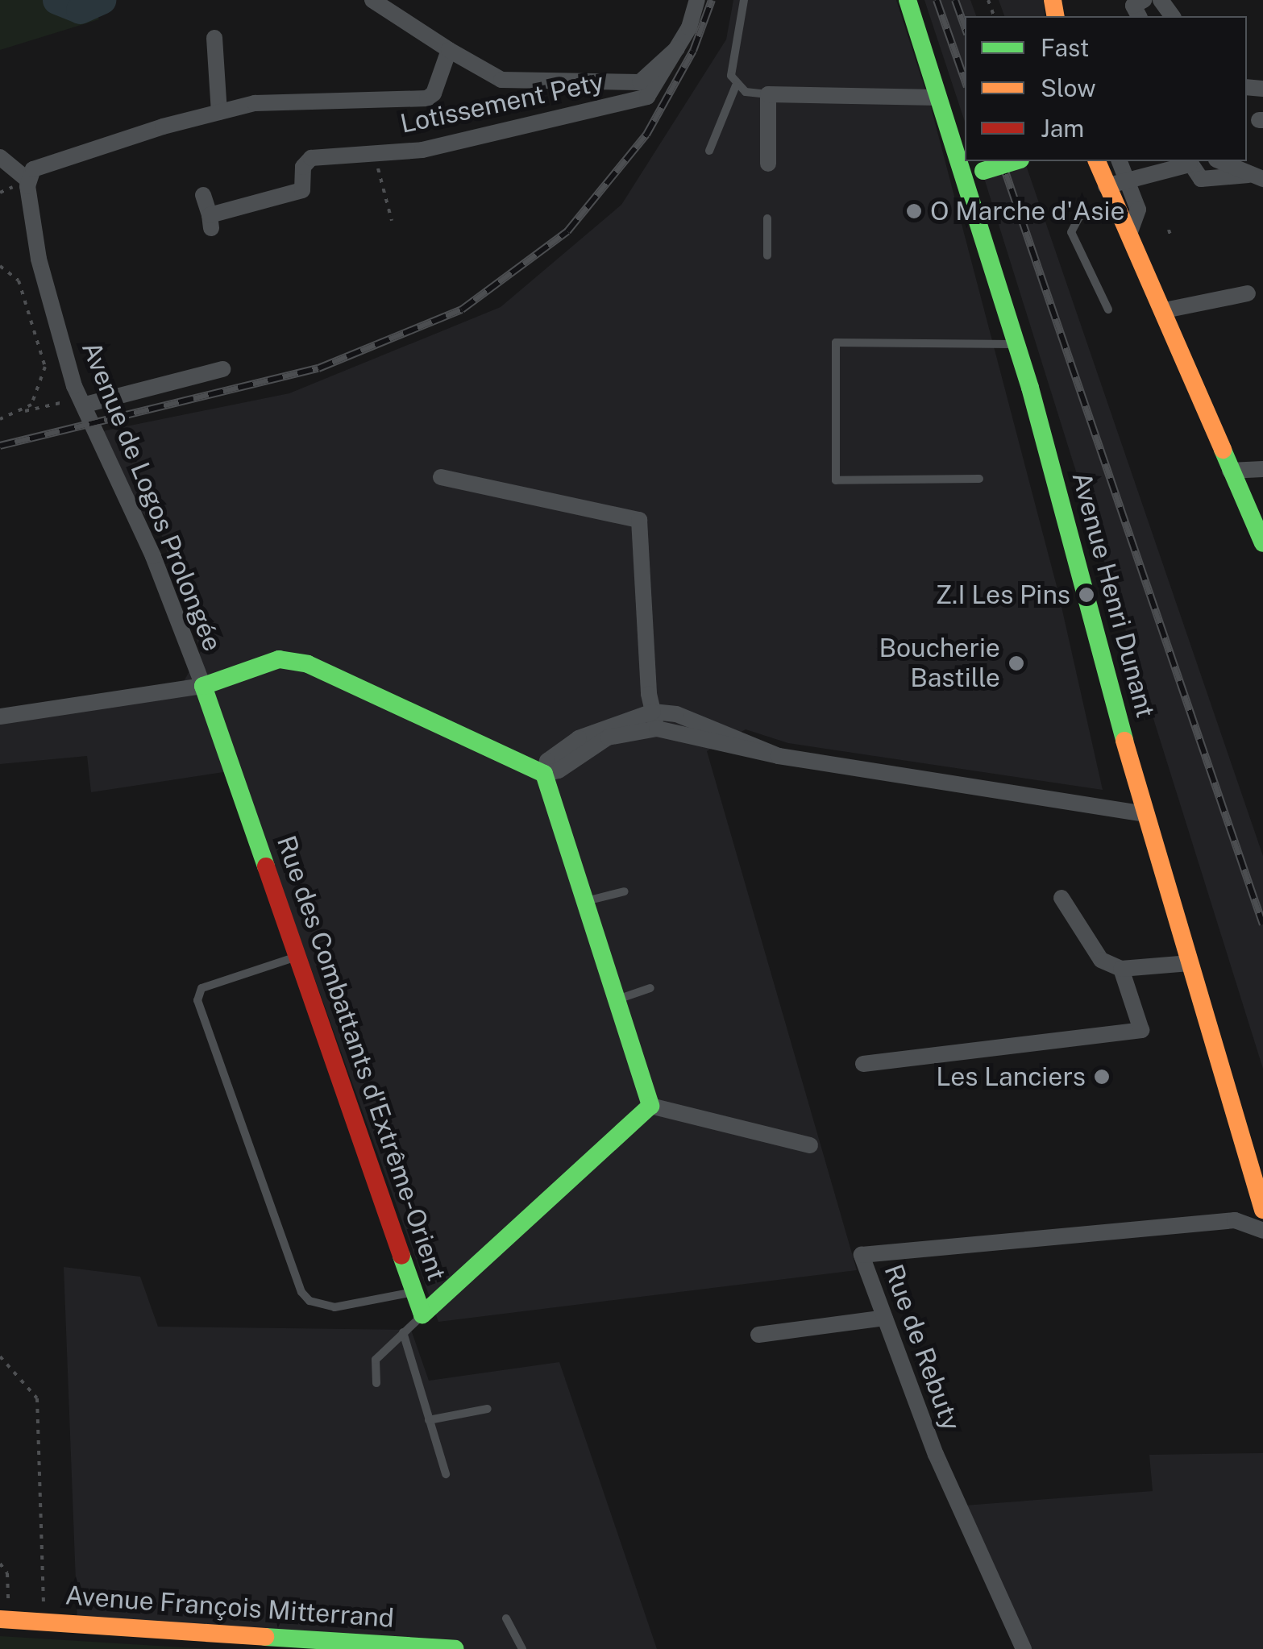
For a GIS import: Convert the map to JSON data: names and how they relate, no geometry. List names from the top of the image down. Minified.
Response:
{"streets":{"street":["Lotissement Pety","Avenue de Logos Prolongée","Avenue Henri Dunant","Rue des Combattants d'Extrême-Orient","Rue de Rebuty","Avenue François Mitterrand"]},"crossings":[["Avenue de Logos Prolongée","Rue des Combattants d'Extrême-Orient"]],"places":["O Marche d'Asie","Z.I Les Pins","Boucherie Bastille","Les Lanciers"],"legend":["Fast","Slow","Jam"]}
